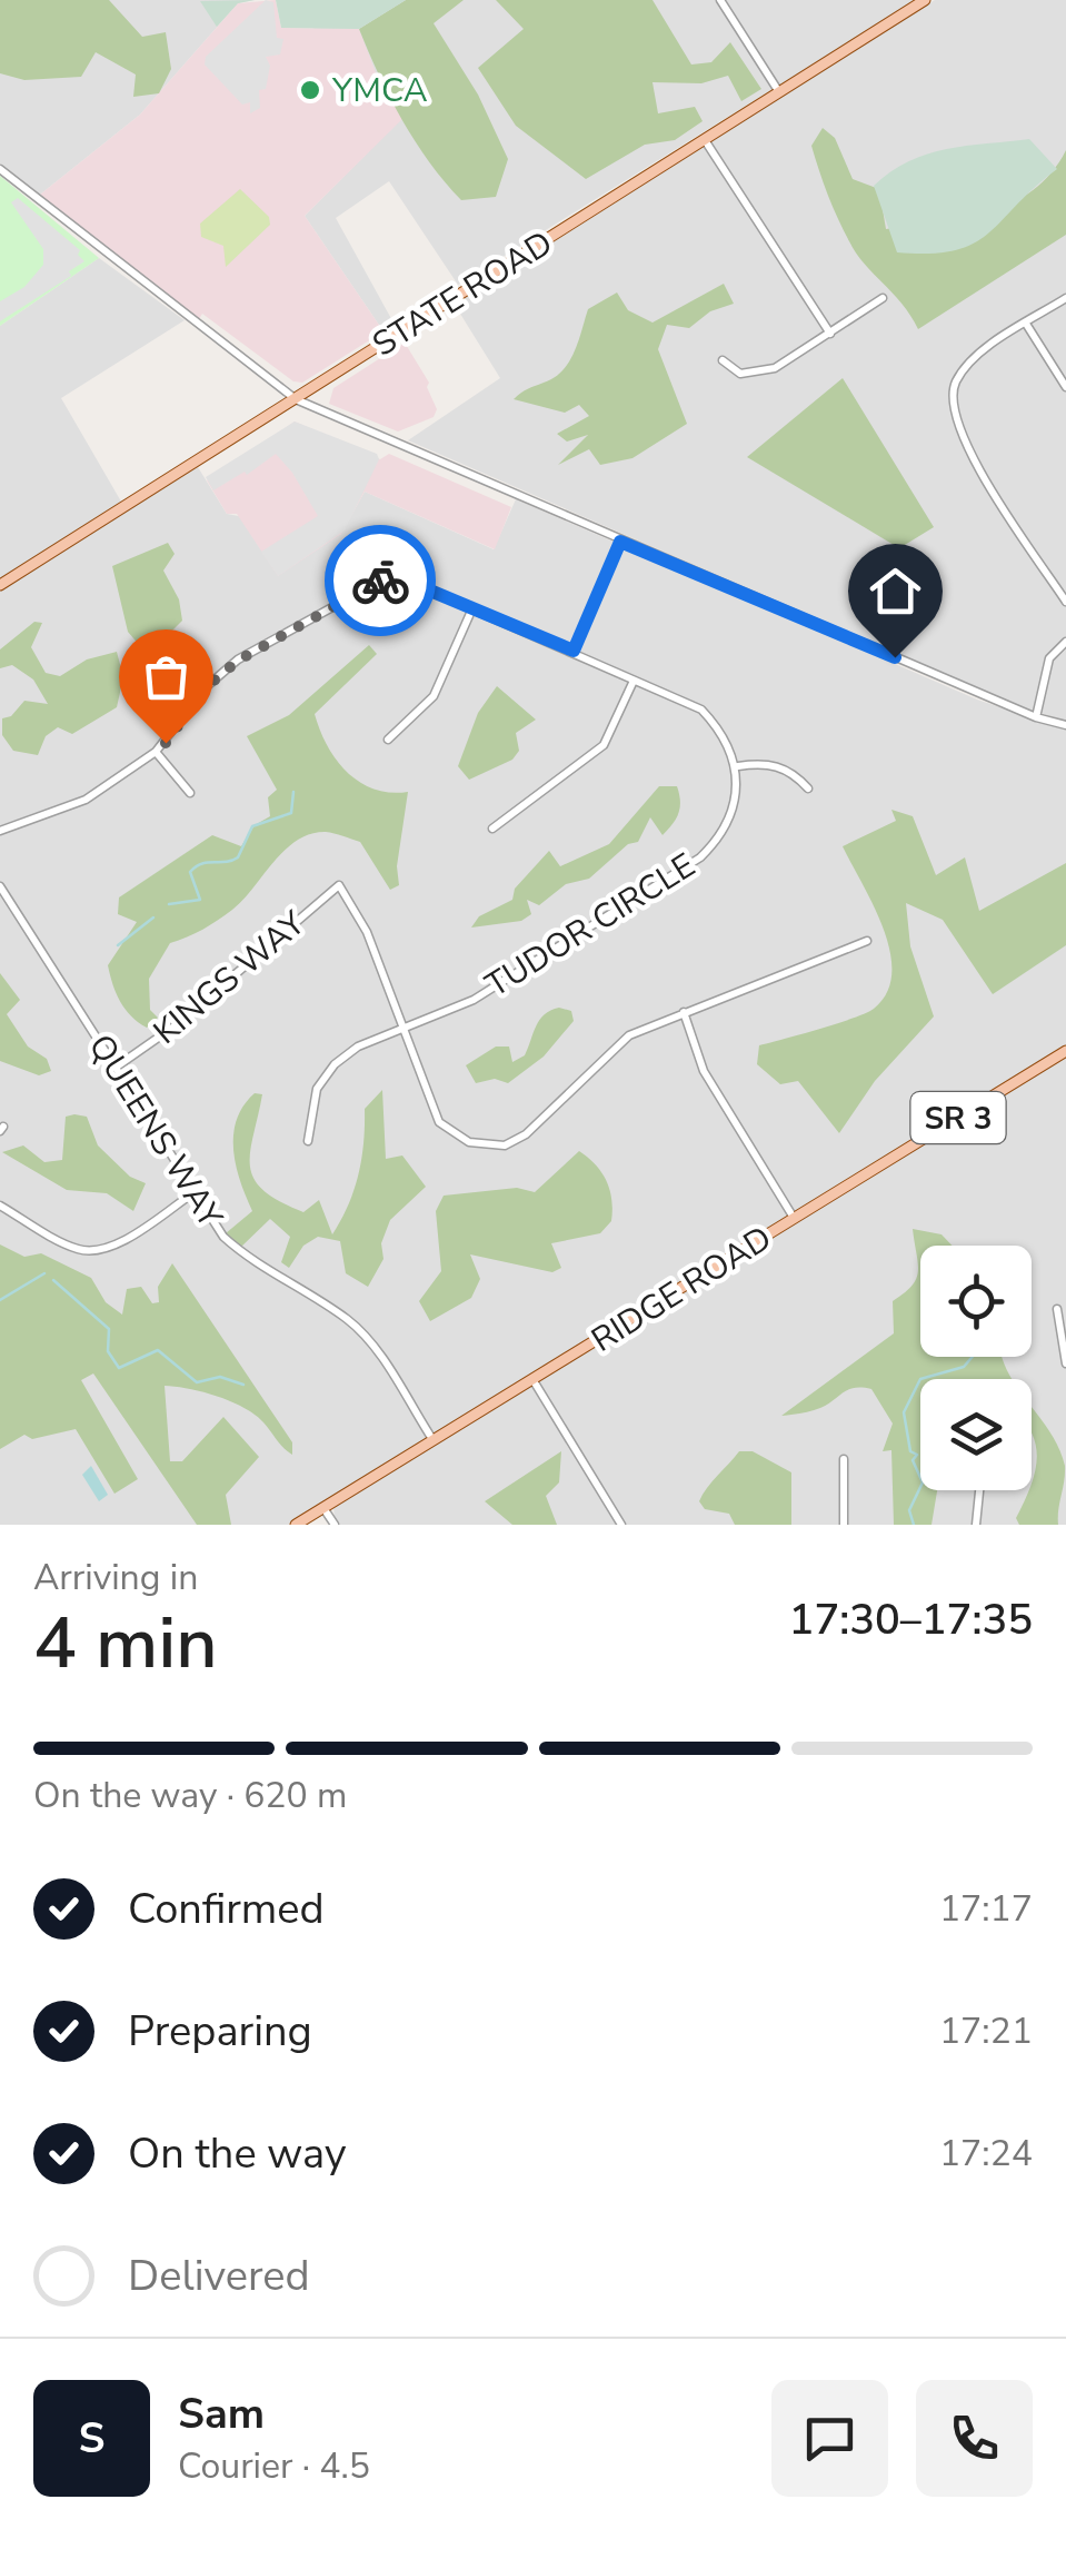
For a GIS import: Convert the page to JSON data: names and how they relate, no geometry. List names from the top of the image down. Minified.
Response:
{"streets":{"main road":["STATE ROAD","SR 3","RIDGE ROAD"],"street":["TUDOR CIRCLE","KINGS WAY","QUEENS WAY"]},"crossings":[["TUDOR CIRCLE","KINGS WAY"],["KINGS WAY","QUEENS WAY"],["QUEENS WAY","RIDGE ROAD"]],"places":["YMCA"],"page":{"heading":["4 min","Arriving in","17:30–17:35"],"panel":["Sam","Courier · 4.5"],"bar":"On the way · 620 m","list":[["Confirmed","17:17"],["Preparing","17:21"],["On the way","17:24"],"Delivered"],"round":"S"}}
